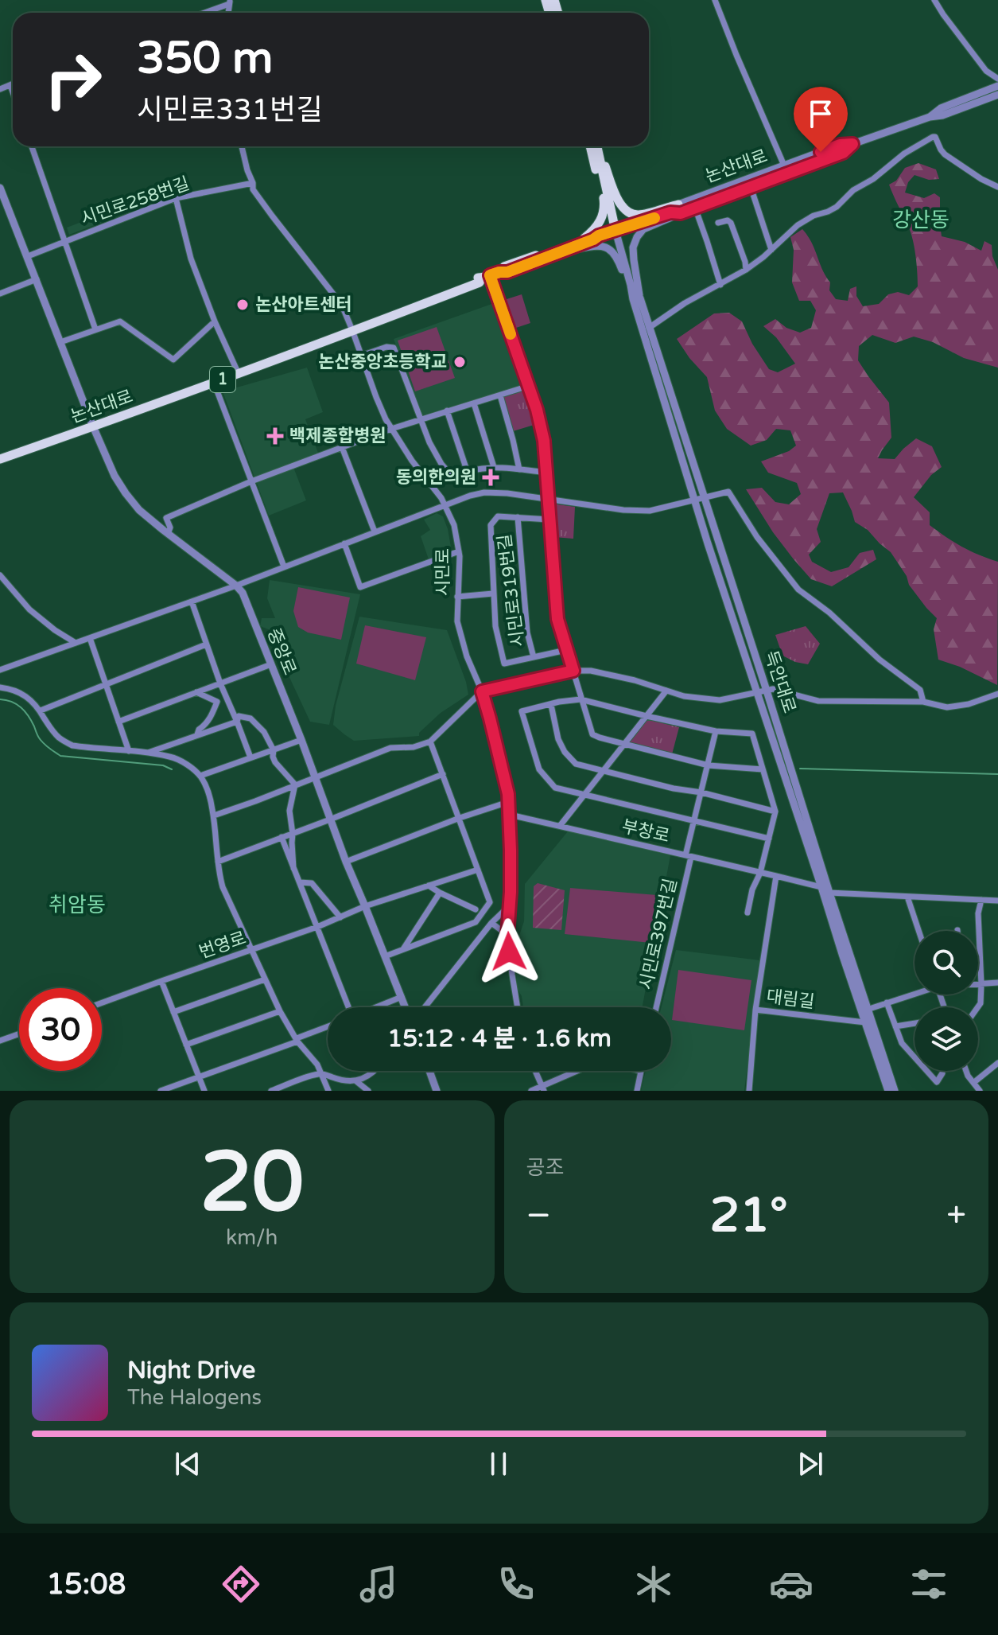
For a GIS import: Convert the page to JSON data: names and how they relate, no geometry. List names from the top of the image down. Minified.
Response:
{"streets":{"main road":["논산대로","1","득안대로"],"street":["시민로258번길","시민로","시민로319번길","중앙로","부창로","시민로397번길","번영로","대림길"]},"crossings":[["논산대로","시민로"],["논산대로","중앙로"],["논산대로","득안대로"],["시민로258번길","시민로"],["시민로258번길","중앙로"],["시민로","시민로319번길"],["시민로","부창로"],["중앙로","번영로"],["득안대로","부창로"],["득안대로","대림길"],["부창로","시민로397번길"]],"districts":["강산동","취암동"],"places":{"other":["논산아트센터","논산중앙초등학교"],"health":["백제종합병원","동의한의원"]},"page":{"turn":["350 m","시민로331번길"],"limit":"30","trip":"15:12 · 4 분 · 1.6 km","tile":[["20","km/h"],"공조"],"heat":["−","21°","+"],"song":["Night Drive","The Halogens"],"tabs":"15:08"}}
